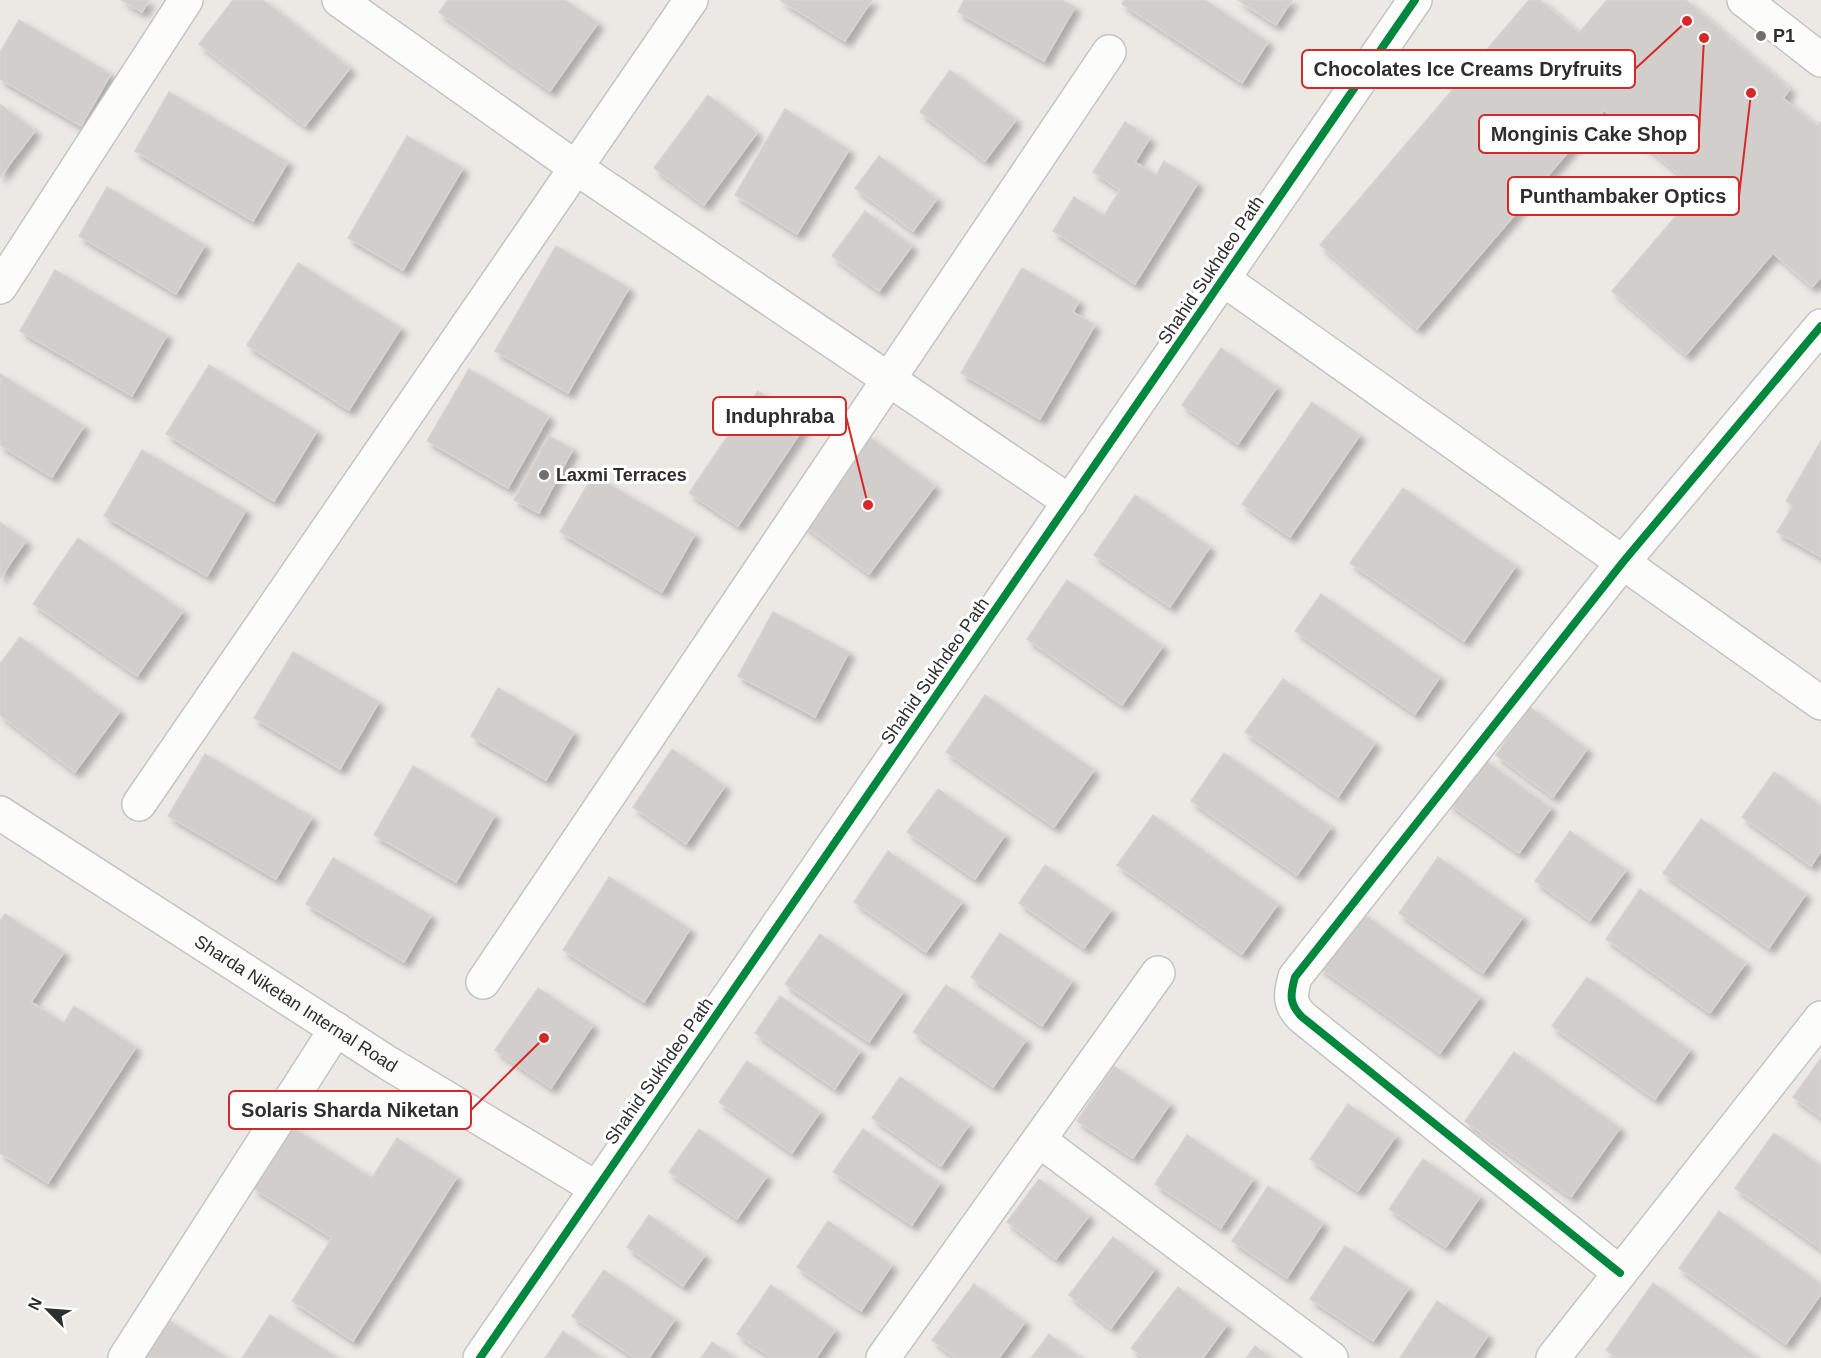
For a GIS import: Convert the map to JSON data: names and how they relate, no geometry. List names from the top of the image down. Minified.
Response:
{"streets":{"street":["Shahid Sukhdeo Path","Sharda Niketan Internal Road"]},"crossings":[["Shahid Sukhdeo Path","Sharda Niketan Internal Road"]],"places":["Chocolates Ice Creams Dryfruits","P1","Monginis Cake Shop","Punthambaker Optics","Laxmi Terraces","Induphraba","Solaris Sharda Niketan"],"north":"top left"}
